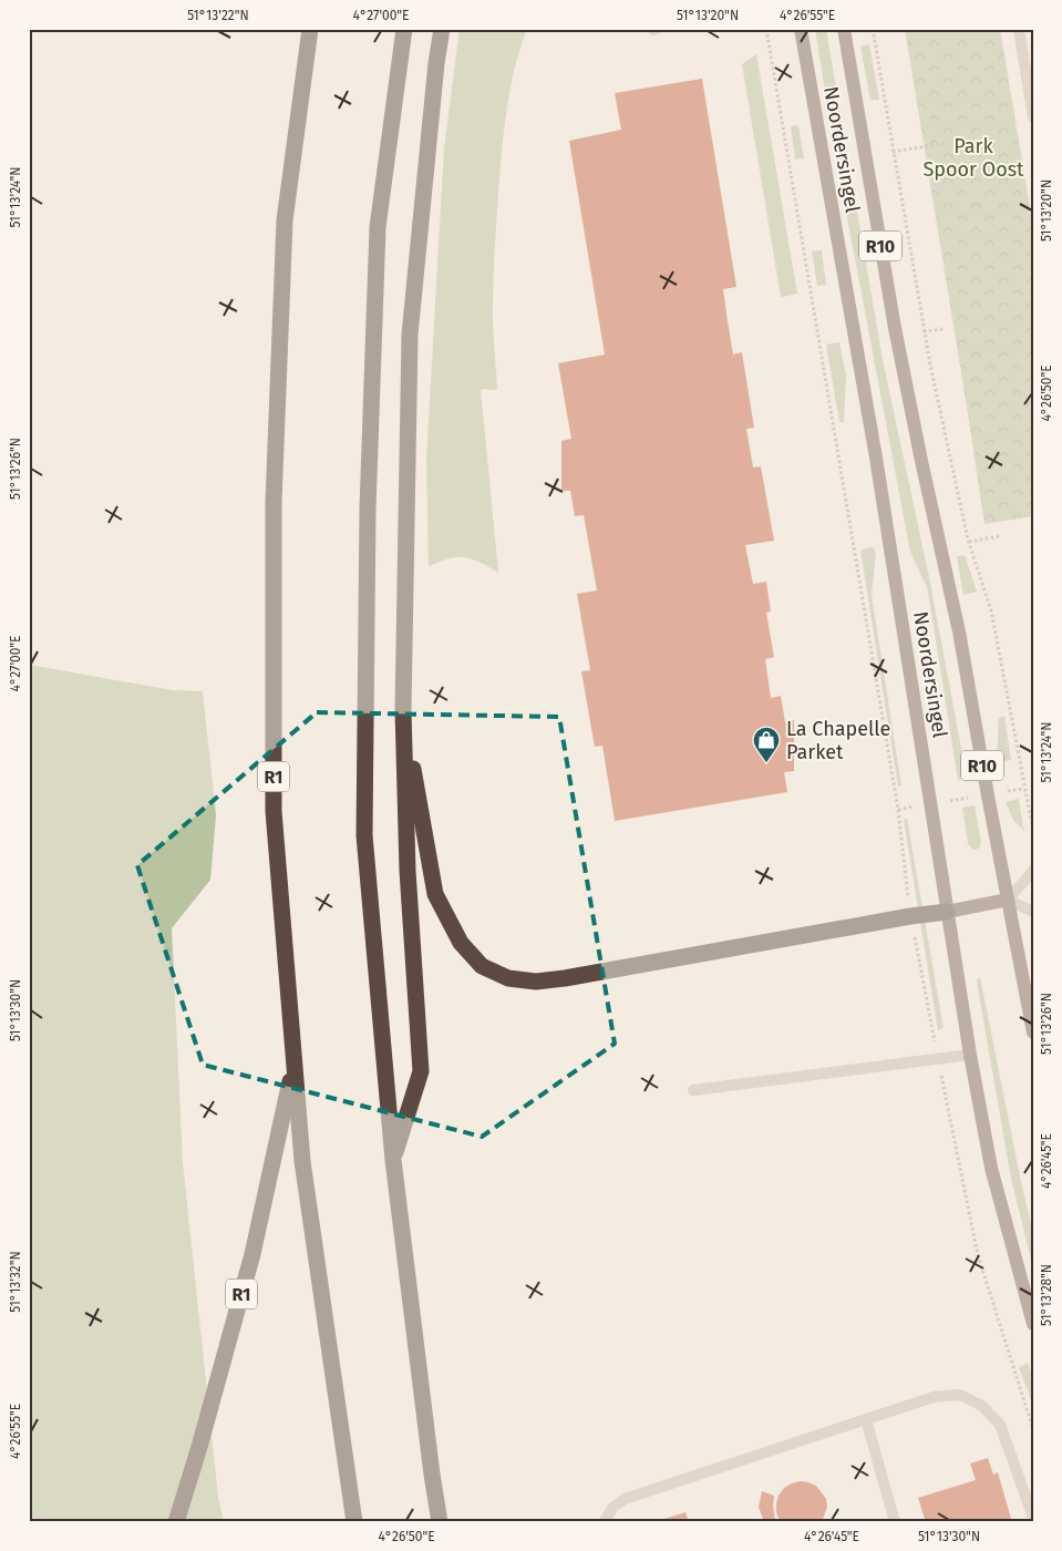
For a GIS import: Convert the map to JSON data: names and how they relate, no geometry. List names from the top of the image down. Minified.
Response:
{"streets":{"highway":["R1"],"main road":["Noordersingel","R10"]},"parks":["Park Spoor Oost"],"places":{"shop":["La Chapelle Parket"]},"coordinates":["51°13'22\"N","4°27'00\"E","51°13'20\"N","4°26'55\"E","51°13'24\"N","4°26'50\"E","51°13'26\"N","51°13'30\"N","4°26'45\"E","51°13'32\"N","51°13'28\"N"]}
